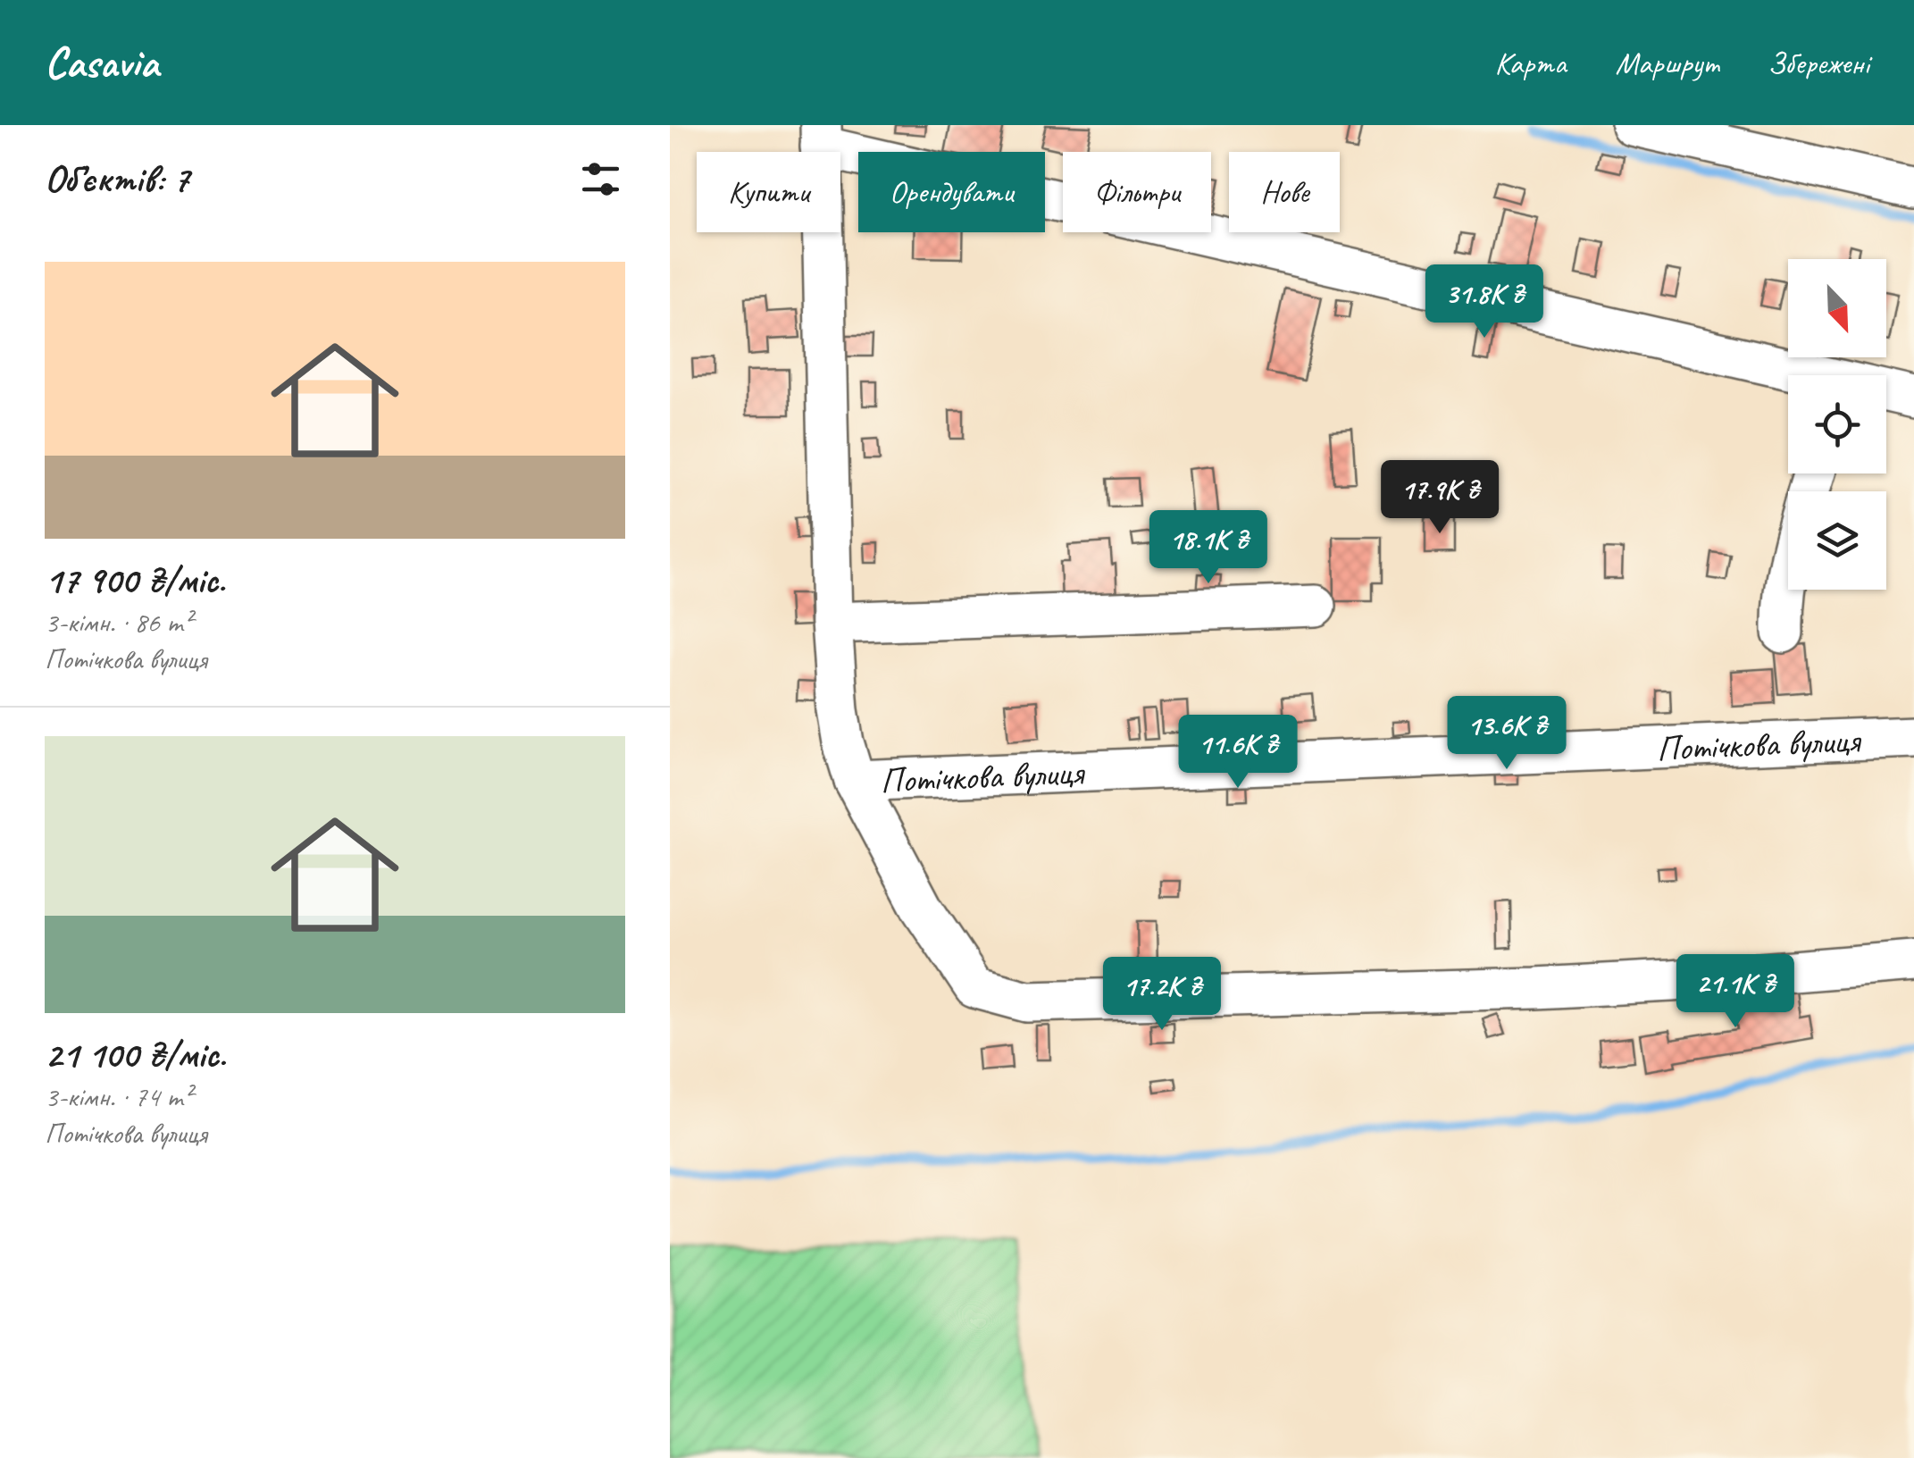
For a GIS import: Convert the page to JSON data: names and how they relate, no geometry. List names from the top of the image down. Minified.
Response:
{"streets":{"street":["Потічкова вулиця"]},"north":"bottom right","page":{"header":"Casavia","nav":["Карта","Маршрут","Збережені"],"heading":"Об’єктів: 7","chip":["Купити","Орендувати","Фільтри","Нове"],"list":[{"name":"17 900 ₴/міс.","note":"3-кімн. · 86 m² · Потічкова вулиця"},{"name":"21 100 ₴/міс.","note":"3-кімн. · 74 m² · Потічкова вулиця"}],"price":["31.8K ₴","17.9K ₴","18.1K ₴","13.6K ₴","11.6K ₴","21.1K ₴","17.2K ₴"]}}
